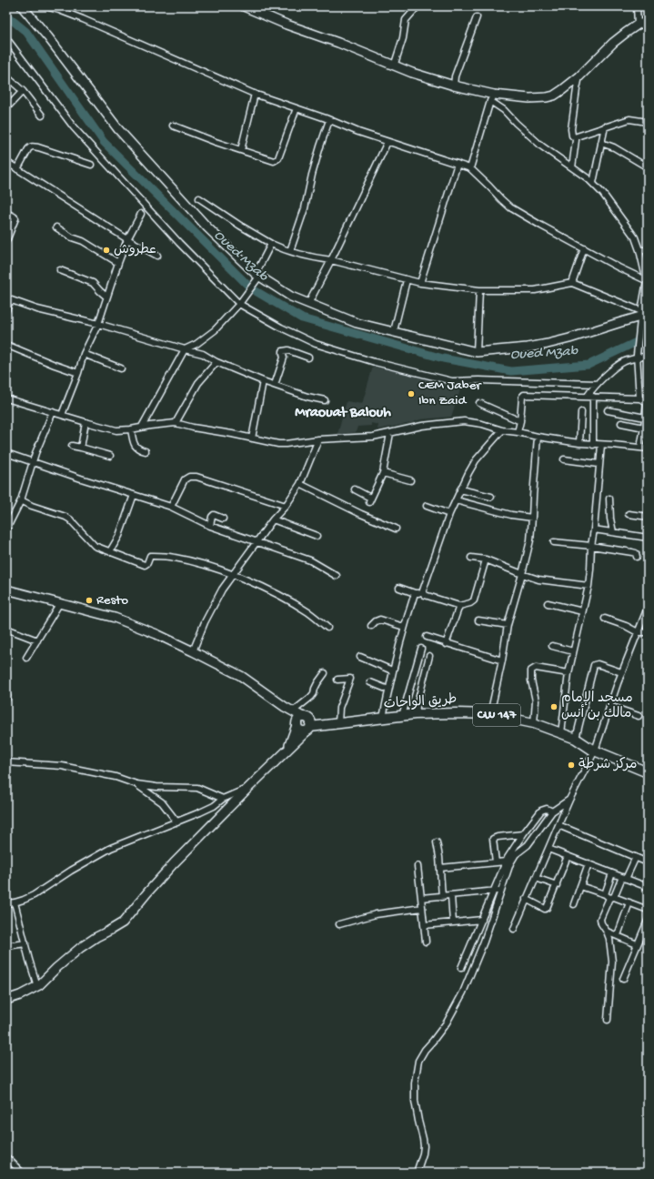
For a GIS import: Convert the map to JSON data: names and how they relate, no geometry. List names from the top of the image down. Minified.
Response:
{"streets":{"main road":["طريق الواحات","CW 147"]},"crossings":[["طريق الواحات","CW 147"]],"districts":["Mraouat Balouh"],"water":["Oued Mzab"],"places":["عطروش","CEM Jaber Ibn Zaid","Resto","مسجد الإمام مالك بن أنس","مركز شرطة"]}
